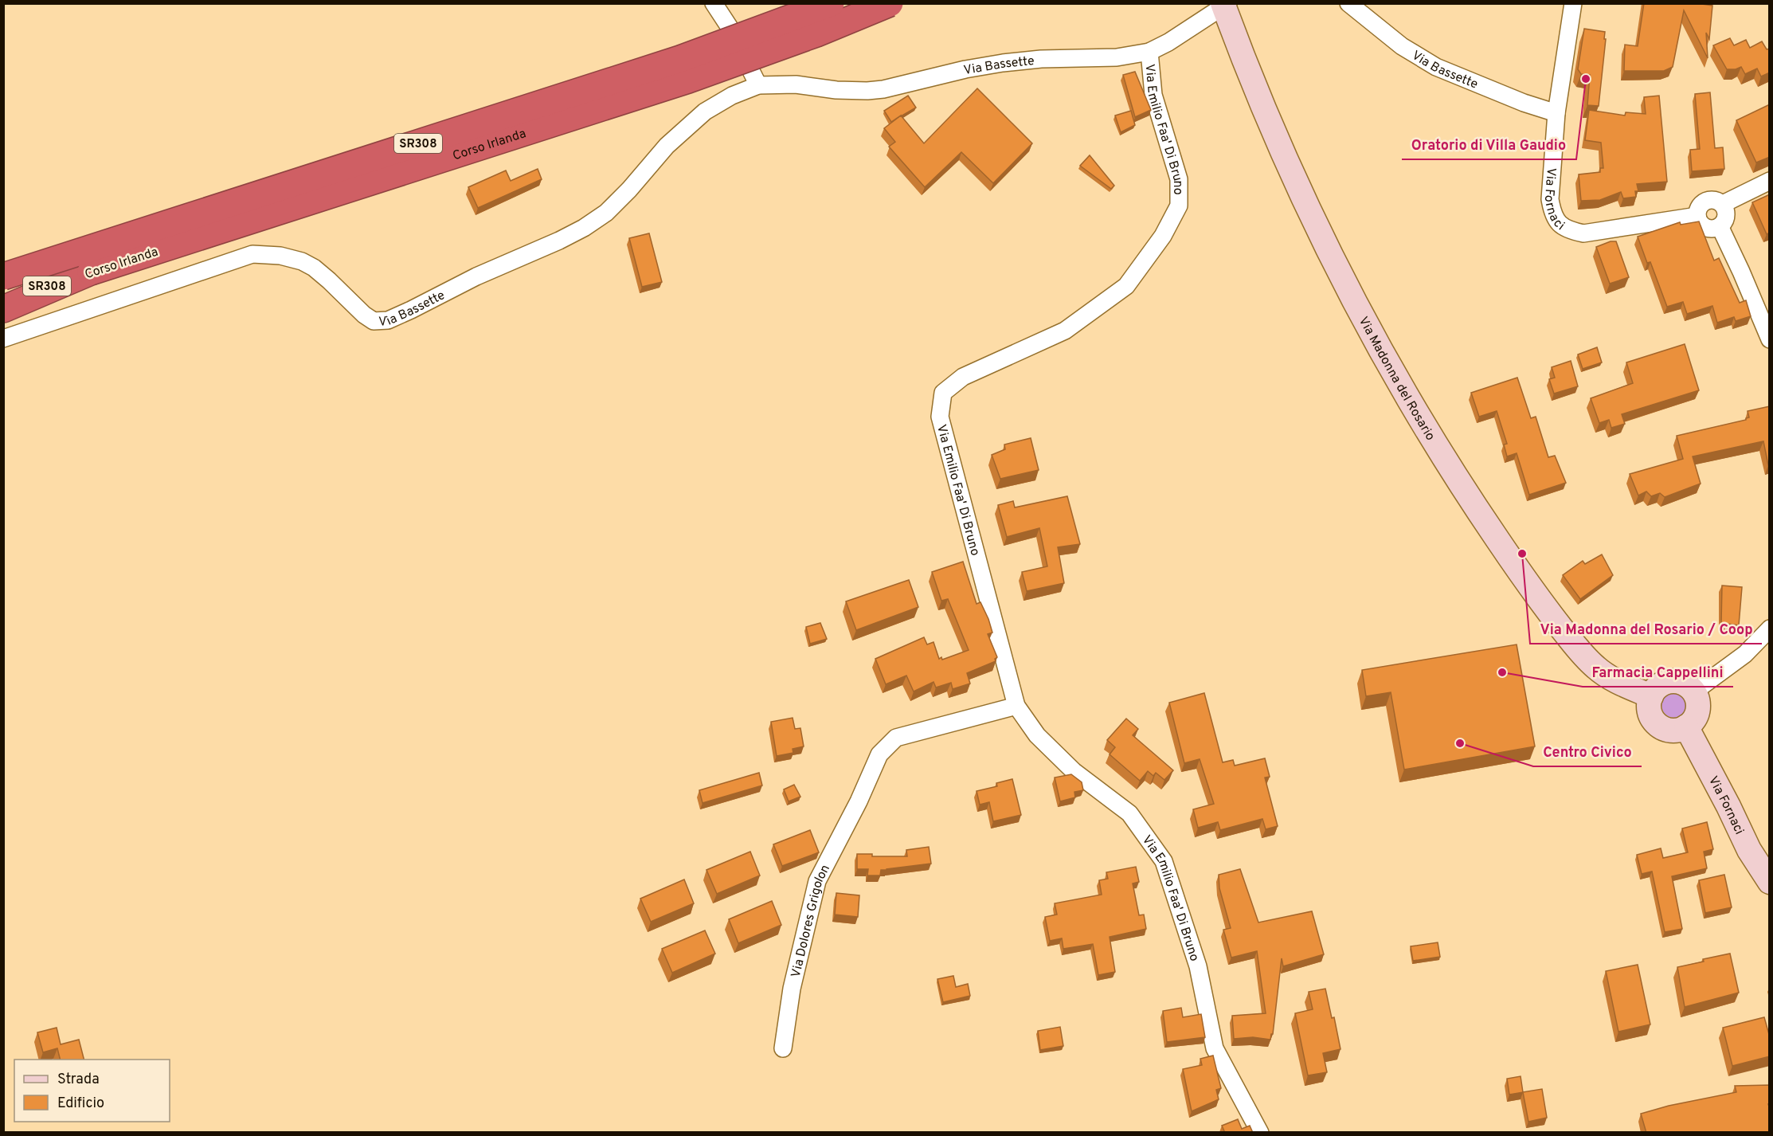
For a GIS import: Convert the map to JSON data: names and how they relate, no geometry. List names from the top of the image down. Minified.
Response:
{"streets":{"highway":["SR308","Corso Irlanda"],"street":["Via Bassette","Via Emilio Faa' Di Bruno","Via Fornaci","Via Madonna del Rosario","Via Dolores Grigolon"]},"crossings":[["Via Bassette","Via Emilio Faa' Di Bruno"],["Via Bassette","Via Fornaci"],["Via Bassette","Via Madonna del Rosario"],["Via Fornaci","Via Madonna del Rosario"]],"places":["Oratorio di Villa Gaudio","Via Madonna del Rosario / Coop","Farmacia Cappellini","Centro Civico"],"legend":["Strada","Edificio"]}
